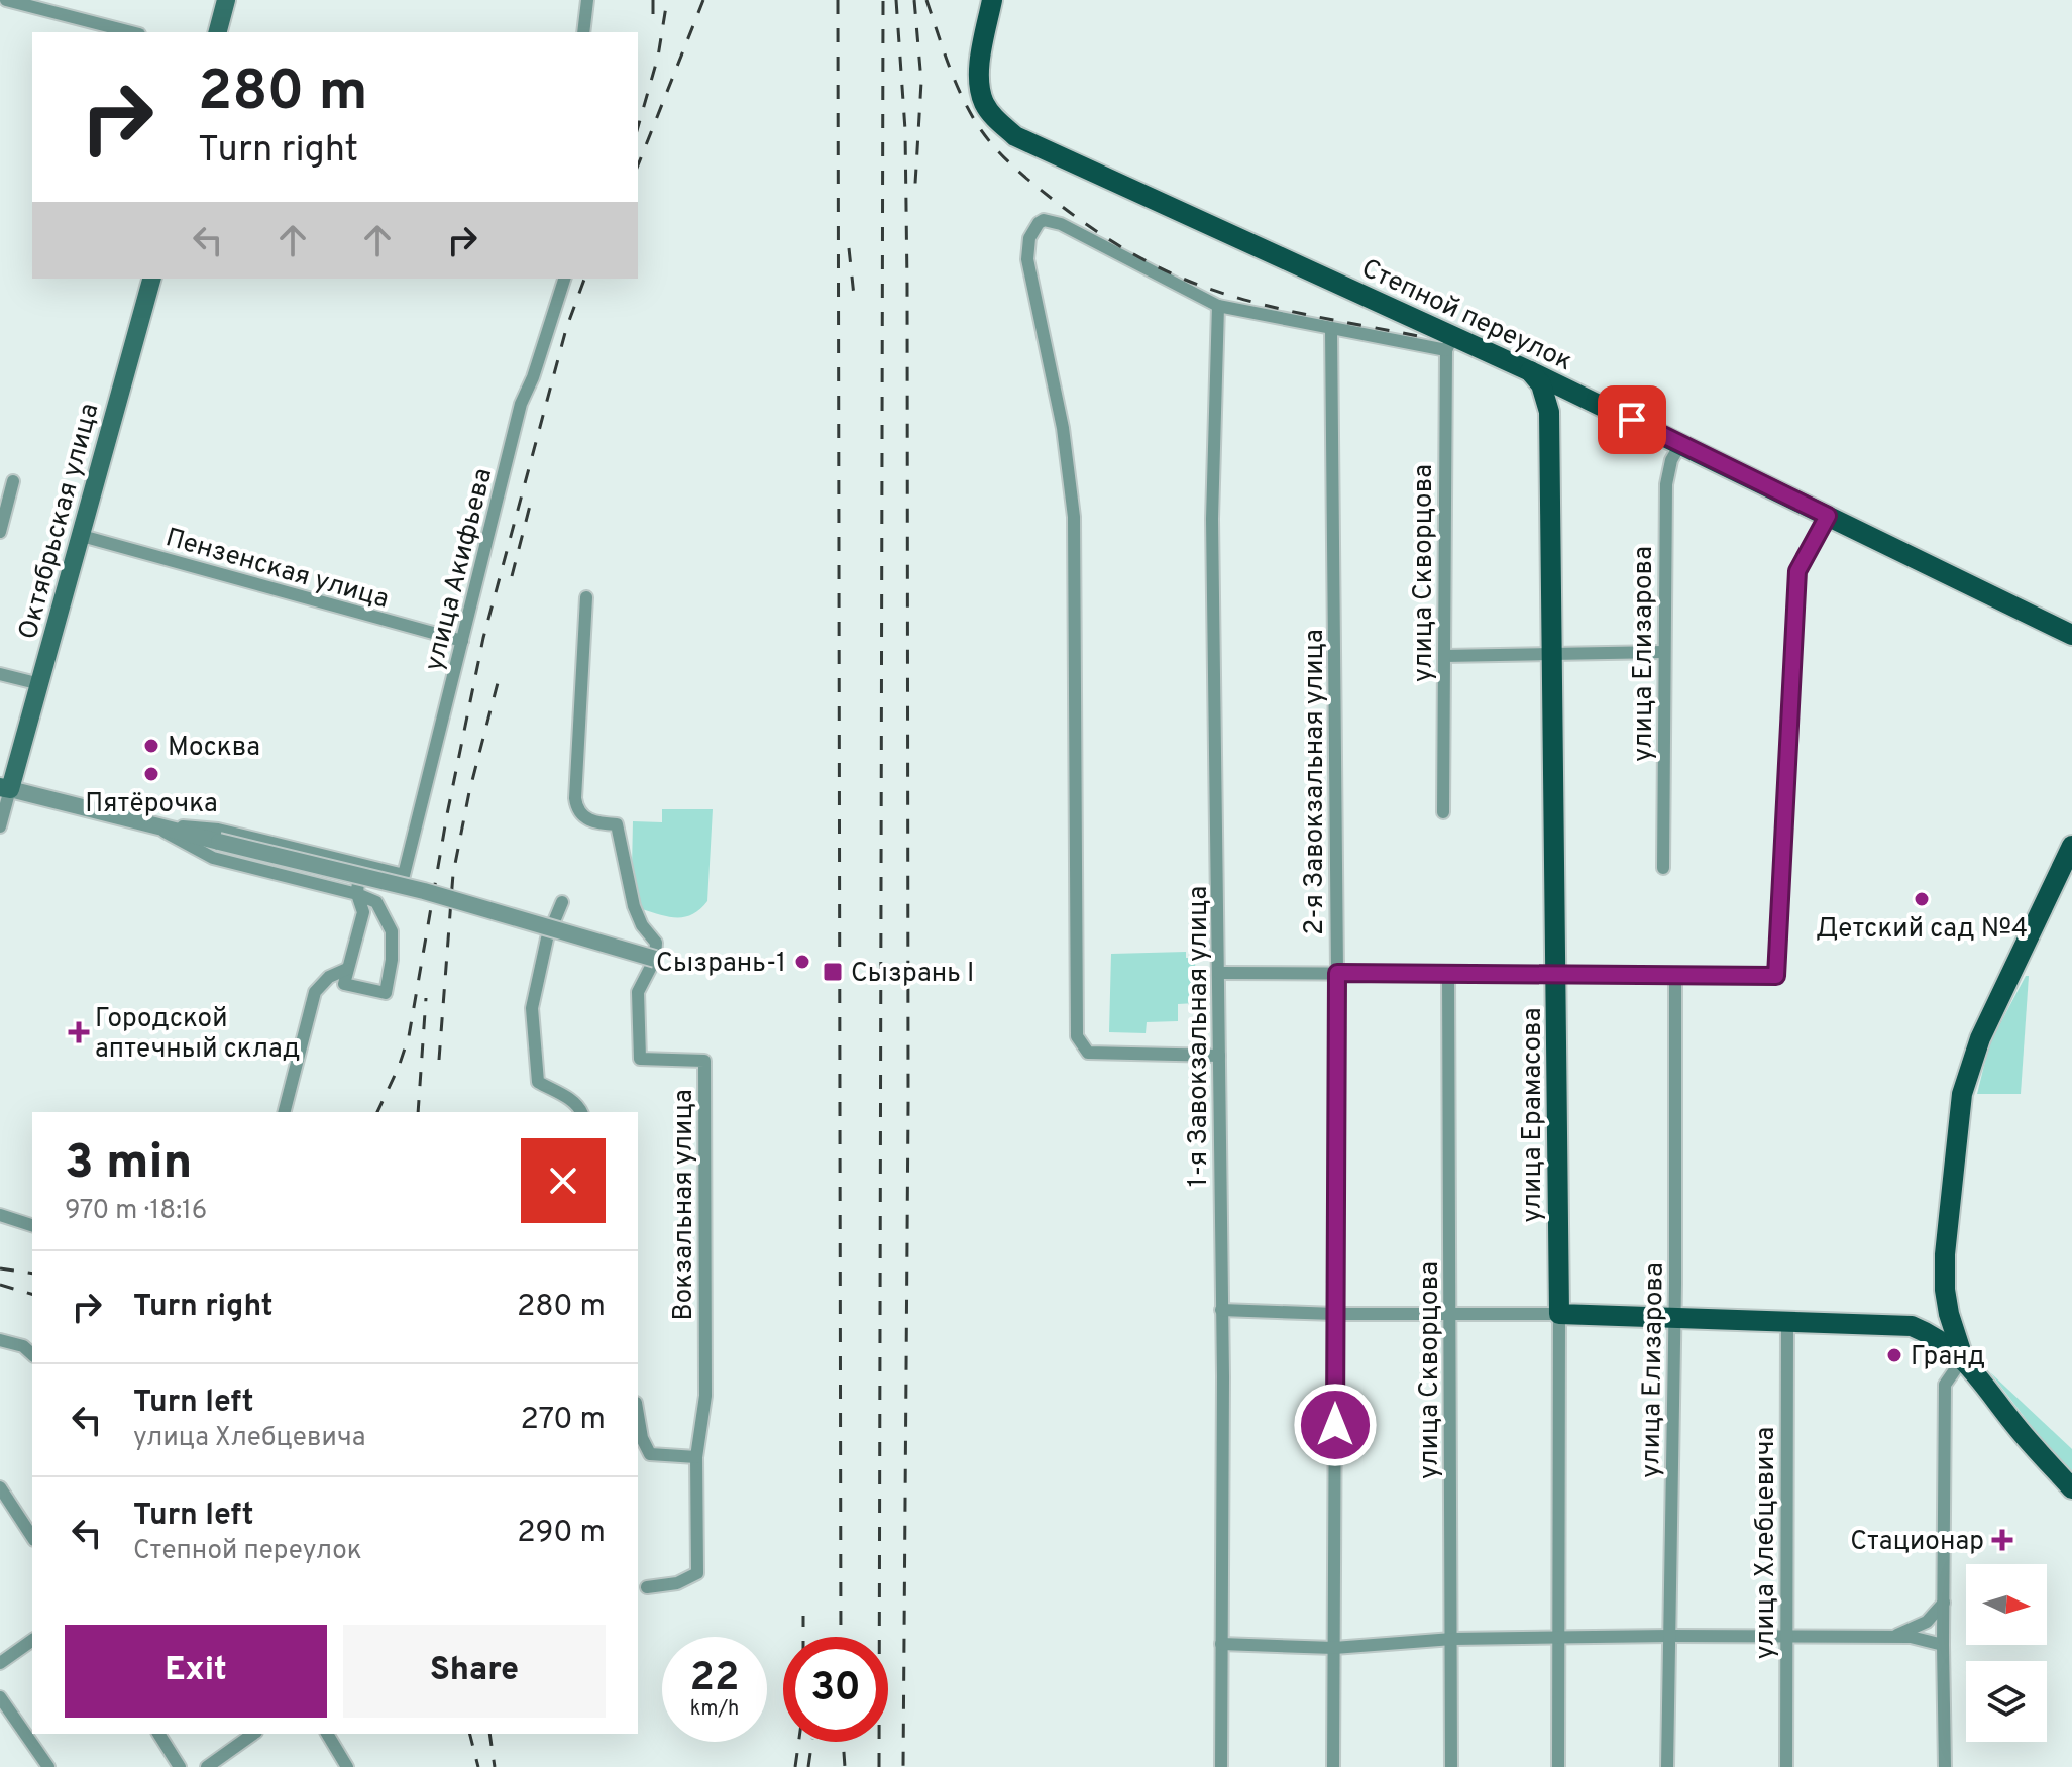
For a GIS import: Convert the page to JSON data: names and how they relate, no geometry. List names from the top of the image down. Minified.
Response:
{"streets":{"main road":["Степной переулок","Октябрьская улица","улица Ерамасова"],"street":["Пензенская улица","улица Акифьева","улица Скворцова","улица Елизарова","2-я Завокзальная улица","1-я Завокзальная улица","Вокзальная улица","улица Хлебцевича"]},"crossings":[["Степной переулок","улица Скворцова"],["Степной переулок","улица Елизарова"],["Степной переулок","улица Ерамасова"],["Октябрьская улица","Пензенская улица"],["Пензенская улица","улица Акифьева"]],"places":{"other":["Москва","Пятёрочка","Детский сад №4","Сызрань-1","Гранд"],"transit":["Сызрань I"],"health":["Городской аптечный склад","Стационар"]},"north":"right","page":{"turn":["280 m","Turn right"],"heading":["3 min","970 m · 18:16"],"list":[{"name":"Turn right","value":"280 m"},{"name":"Turn left","note":"улица Хлебцевича","value":"270 m"},{"name":"Turn left","note":"Степной переулок","value":"290 m"}],"buttons":["Exit","Share"],"speed":"22 km/h","limit":"30"}}
